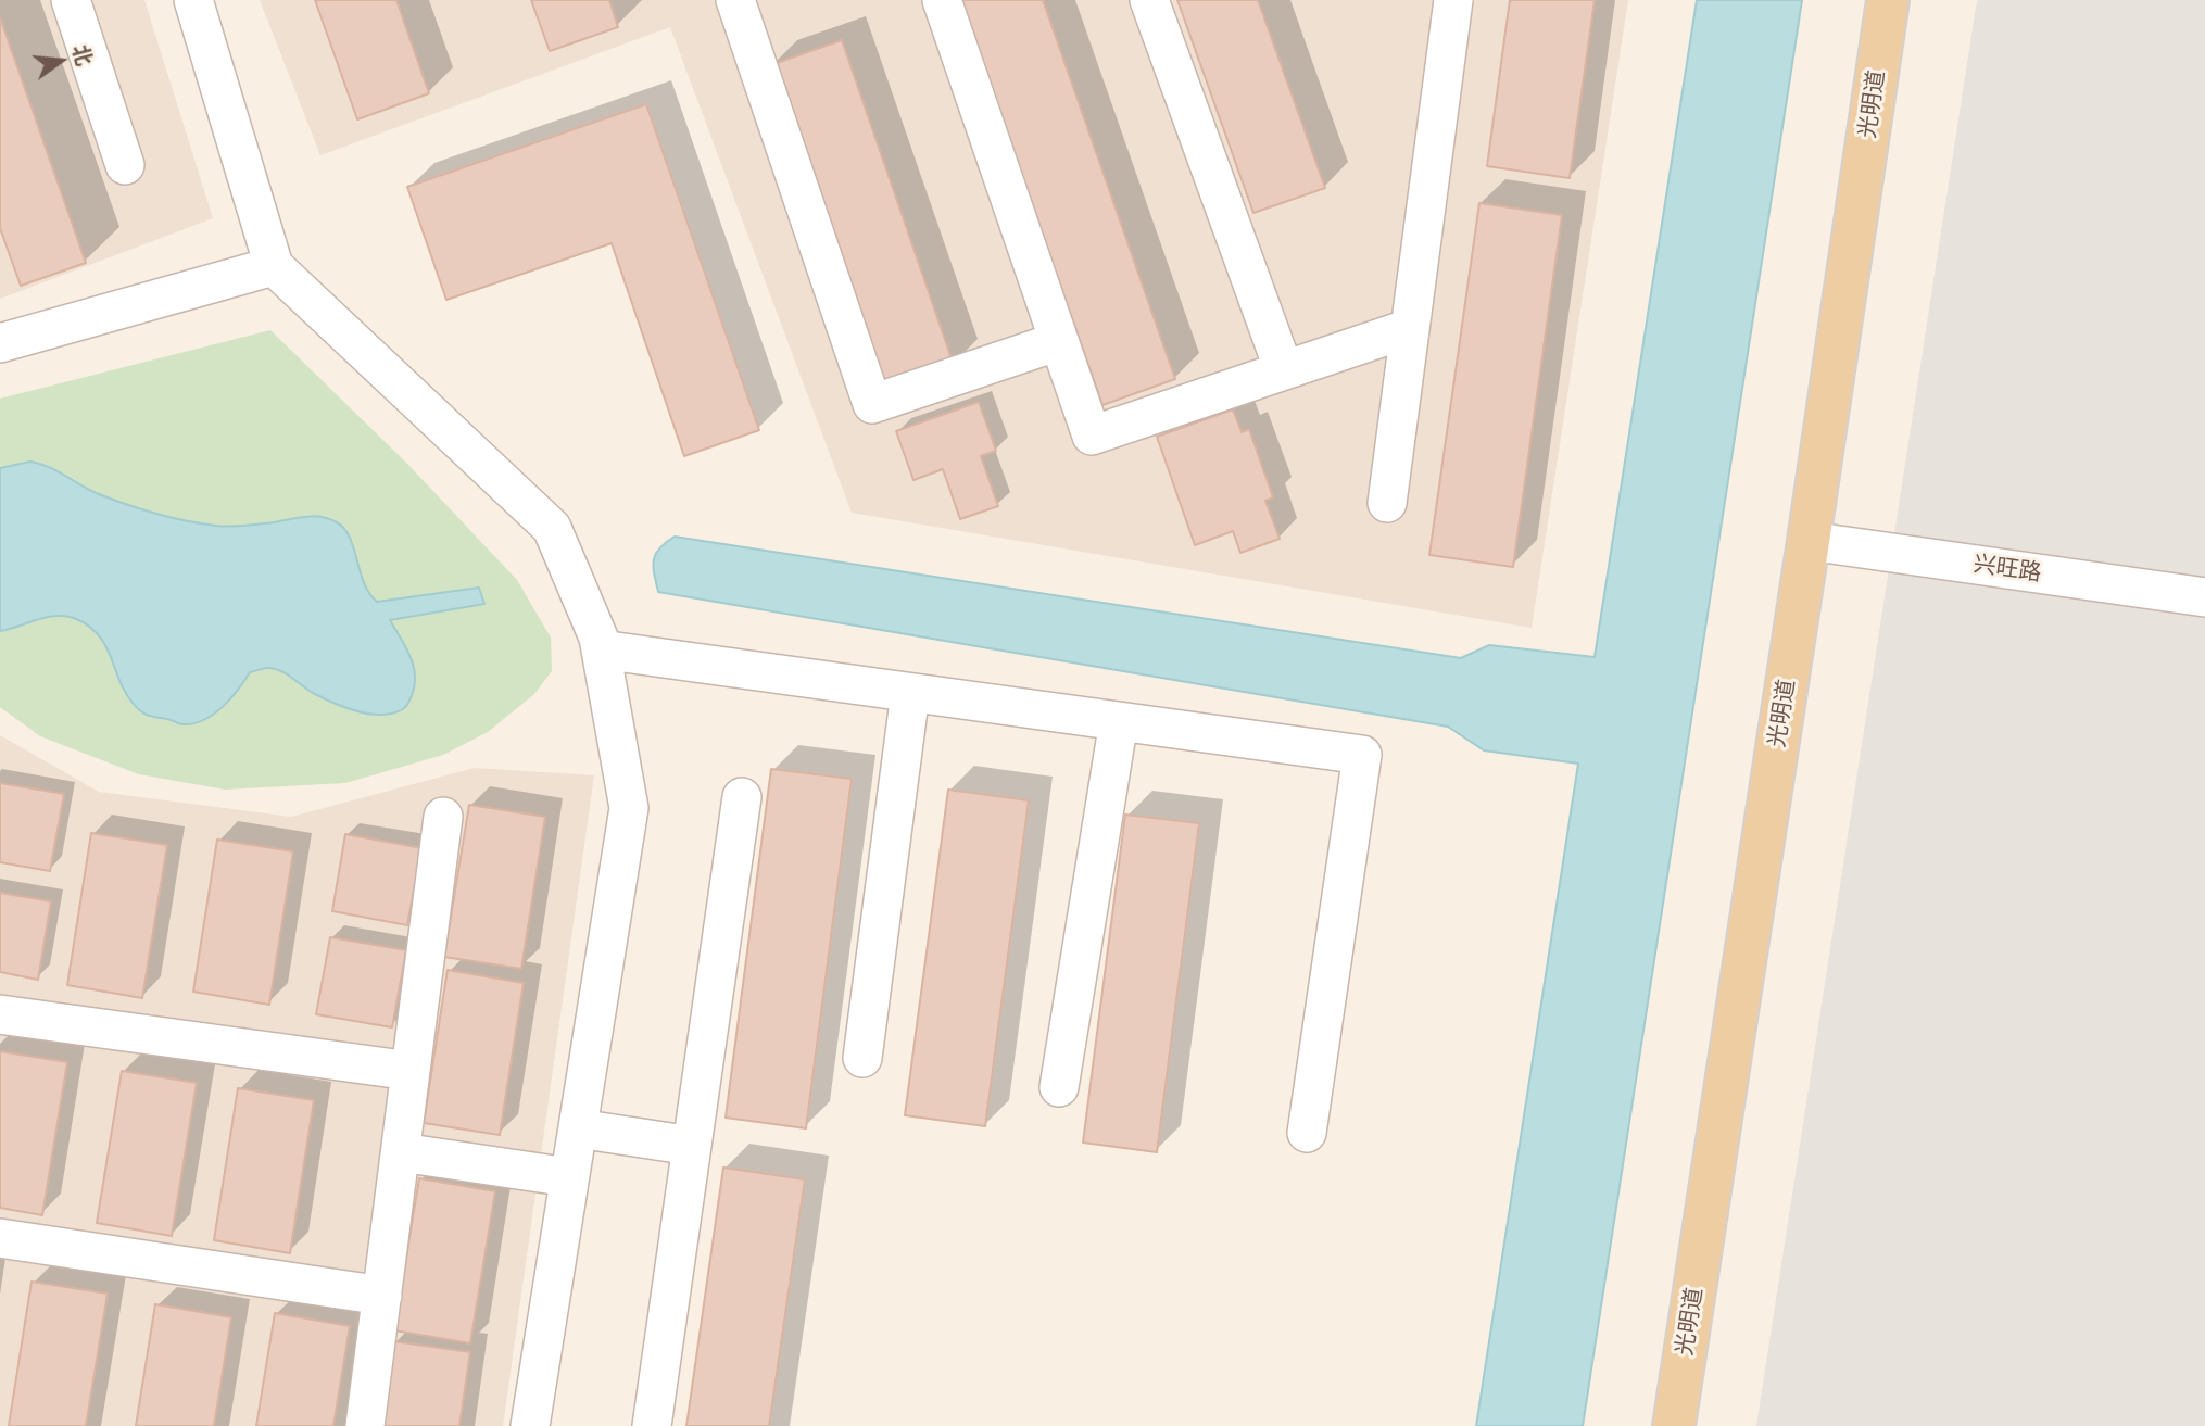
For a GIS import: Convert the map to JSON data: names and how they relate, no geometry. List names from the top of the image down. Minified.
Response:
{"streets":{"main road":["光明道"],"street":["兴旺路"]},"crossings":[["光明道","兴旺路"]],"north":"right"}
